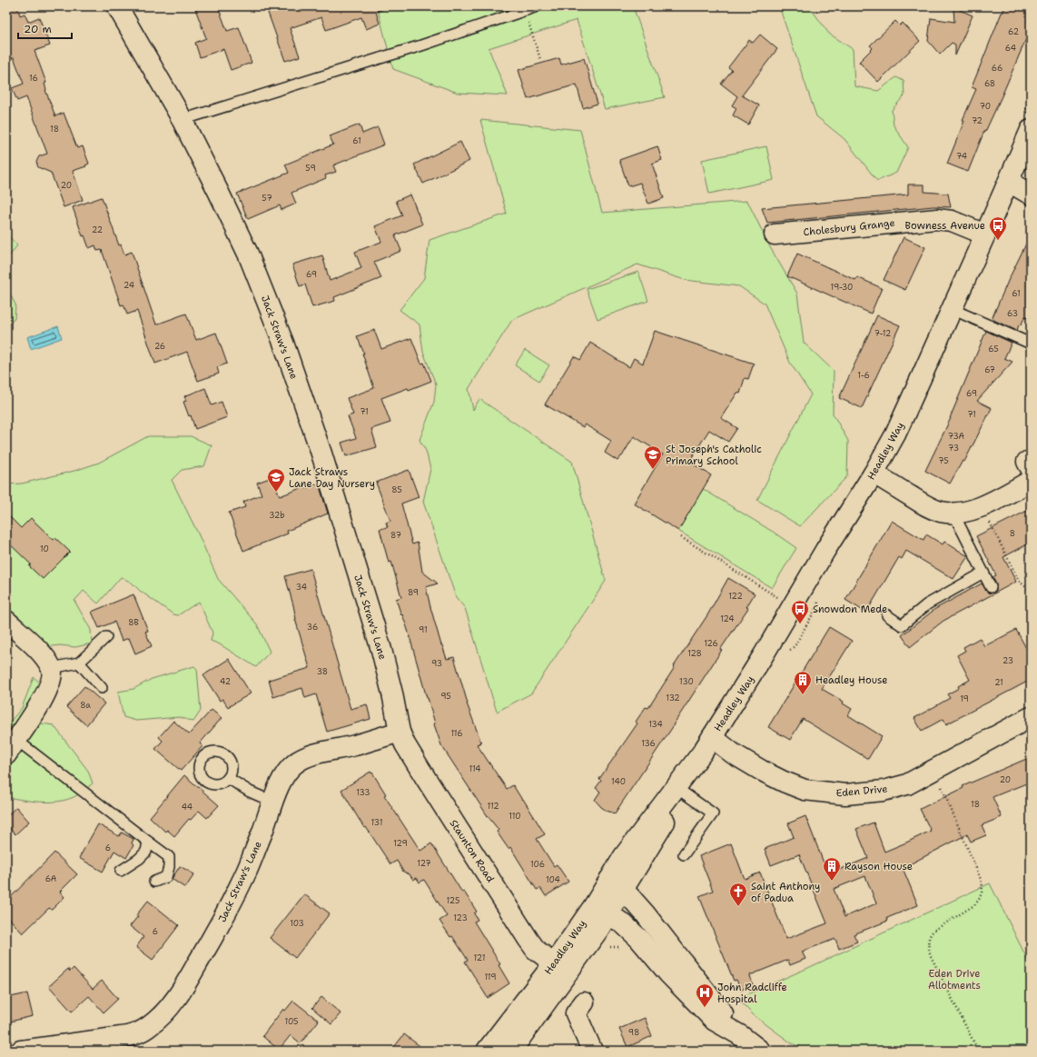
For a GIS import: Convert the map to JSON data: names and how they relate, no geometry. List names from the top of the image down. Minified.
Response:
{"streets":{"street":["Cholesbury Grange","Jack Straw's Lane","Headley Way","Eden Drive","Staunton Road"]},"crossings":[["Cholesbury Grange","Headley Way"],["Jack Straw's Lane","Staunton Road"],["Headley Way","Eden Drive"],["Headley Way","Staunton Road"]],"parks":["Eden Drive Allotments"],"places":{"bus stop":["Bowness Avenue","Snowdon Mede"],"school or university":["St Joseph's Catholic Primary School","Jack Straws Lane Day Nursery"],"building":["Headley House","Rayson House"],"church":["Saint Anthony of Padua"],"hospital":["John Radcliffe Hospital"]},"house_numbers":["62","64","66","16","68","70","72","18","61","74","59","20","57","22","69","24","19-30","61","63","7-12","26","65","67","1-6","69","71","71","73A","73","75","85","32b","8","87","10","34","89","122","124","8B","36","91","126","128","23","93","38","42","130","21","95","132","19","8a","134","116","136","114","20","140","133","18","112","44","110","131","129","6","127","106","6A","104","125","123","103","6","121","119","105","98"],"scale_bar":"20 m"}
